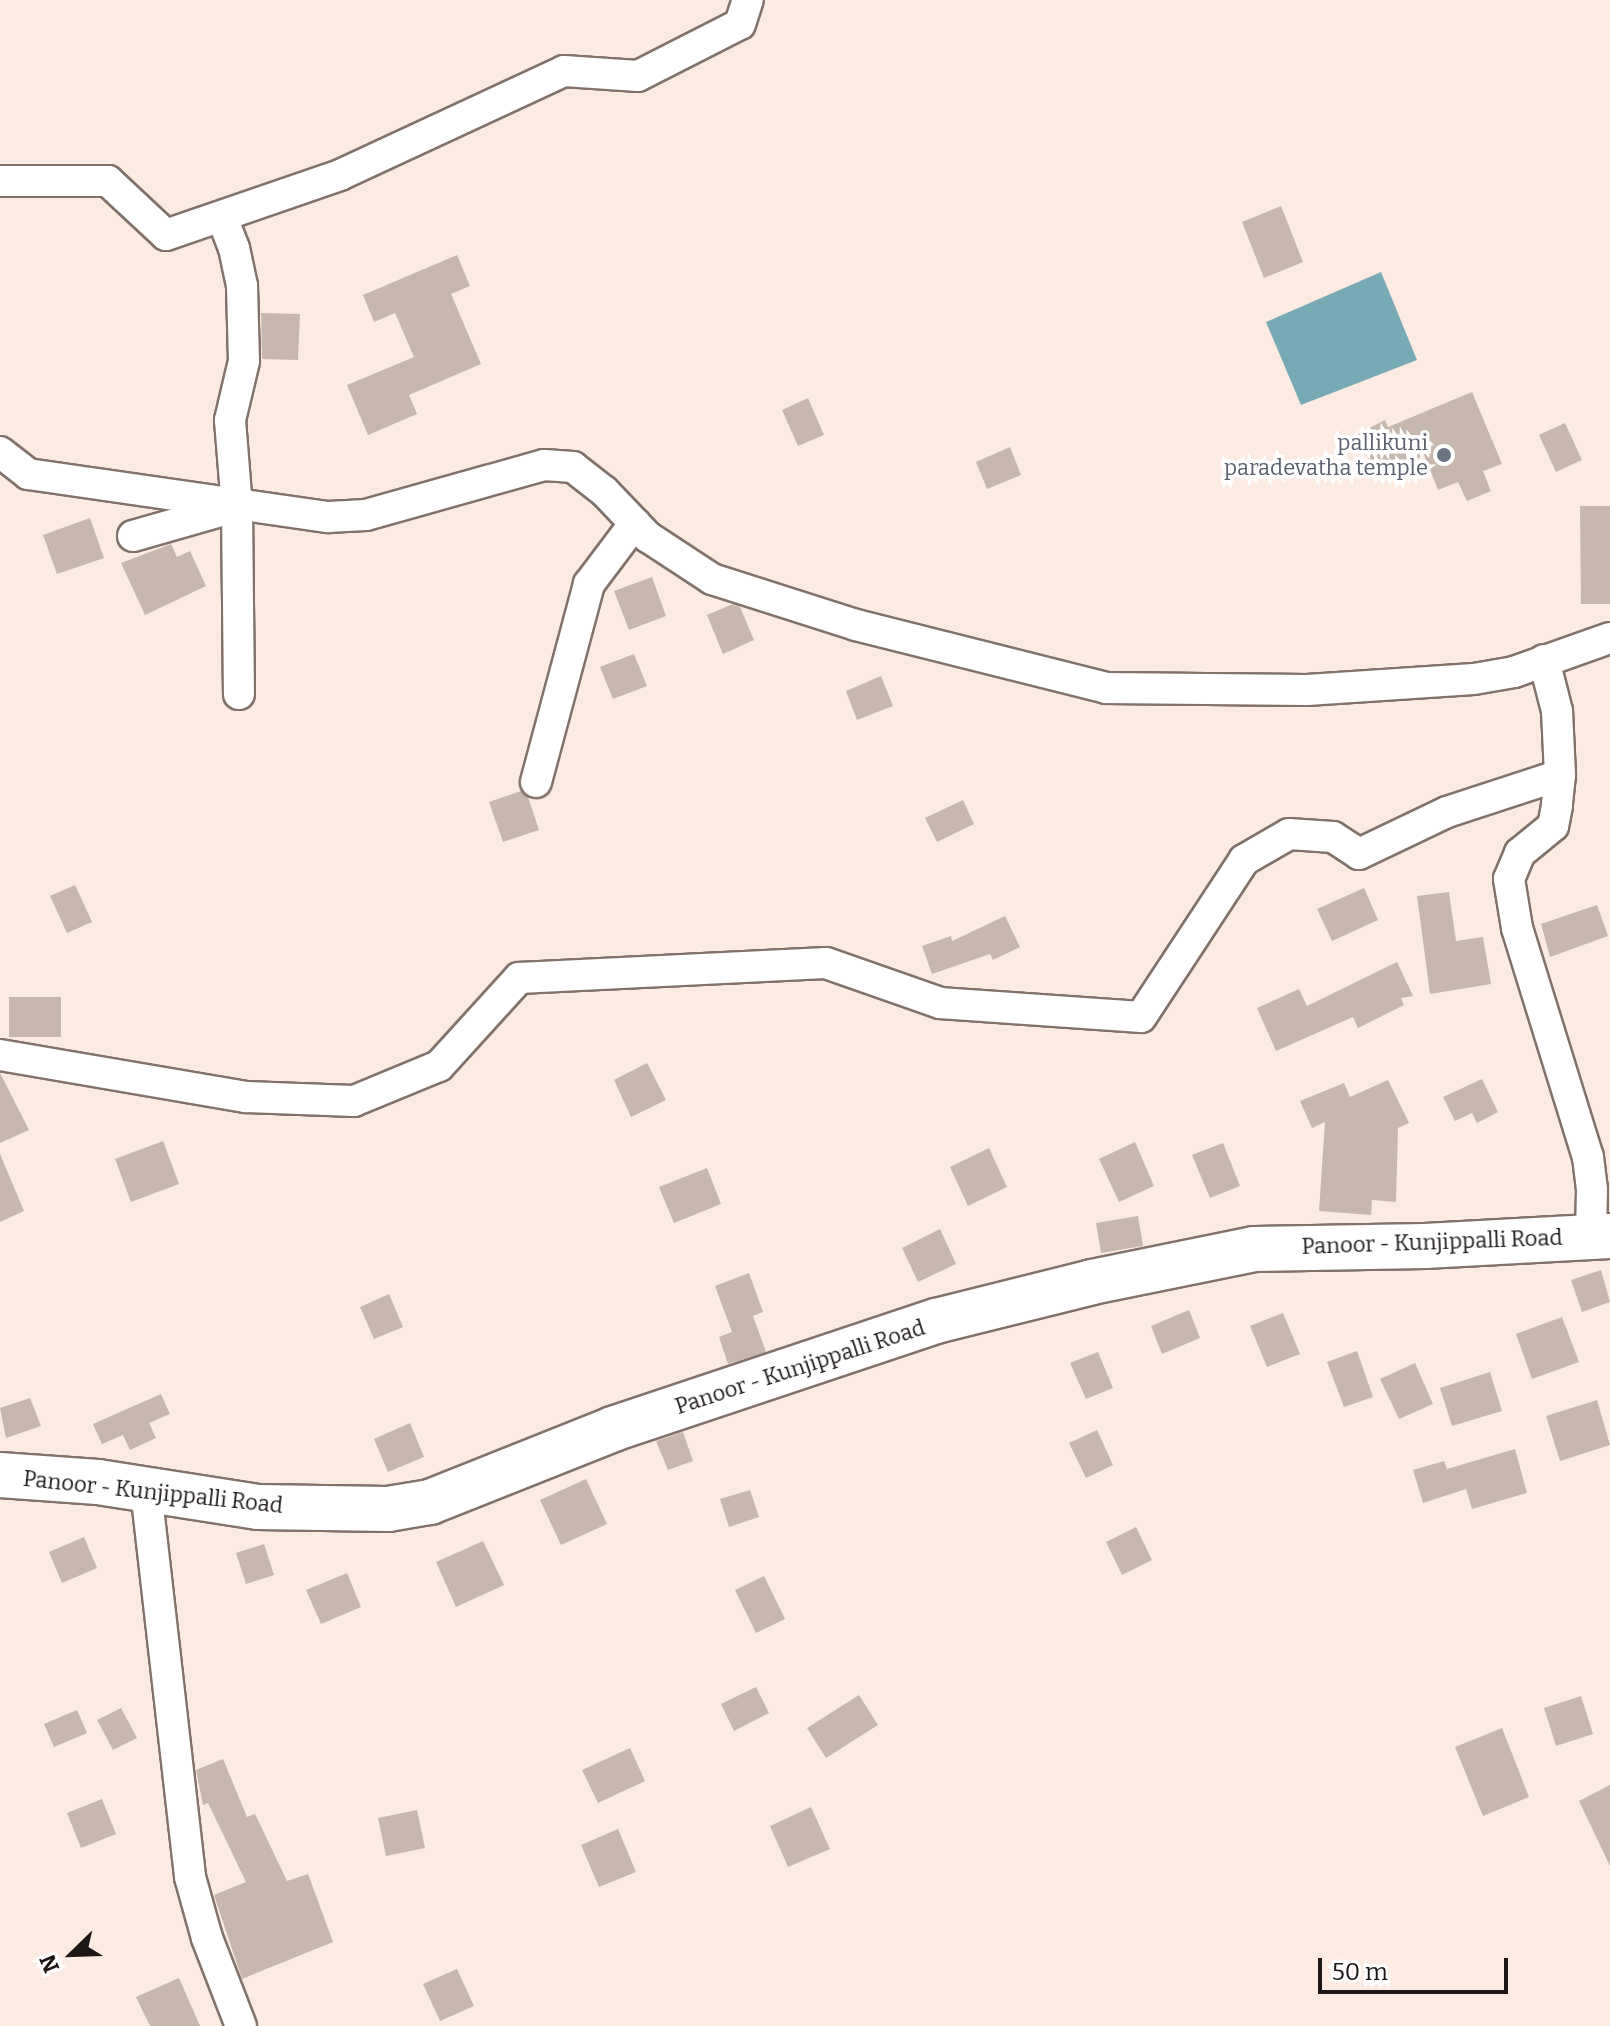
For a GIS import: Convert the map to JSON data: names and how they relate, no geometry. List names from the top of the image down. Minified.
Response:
{"streets":{"main road":["Panoor - Kunjippalli Road"]},"places":["pallikuni paradevatha temple"],"scale_bar":"50 m","north":"bottom left"}
